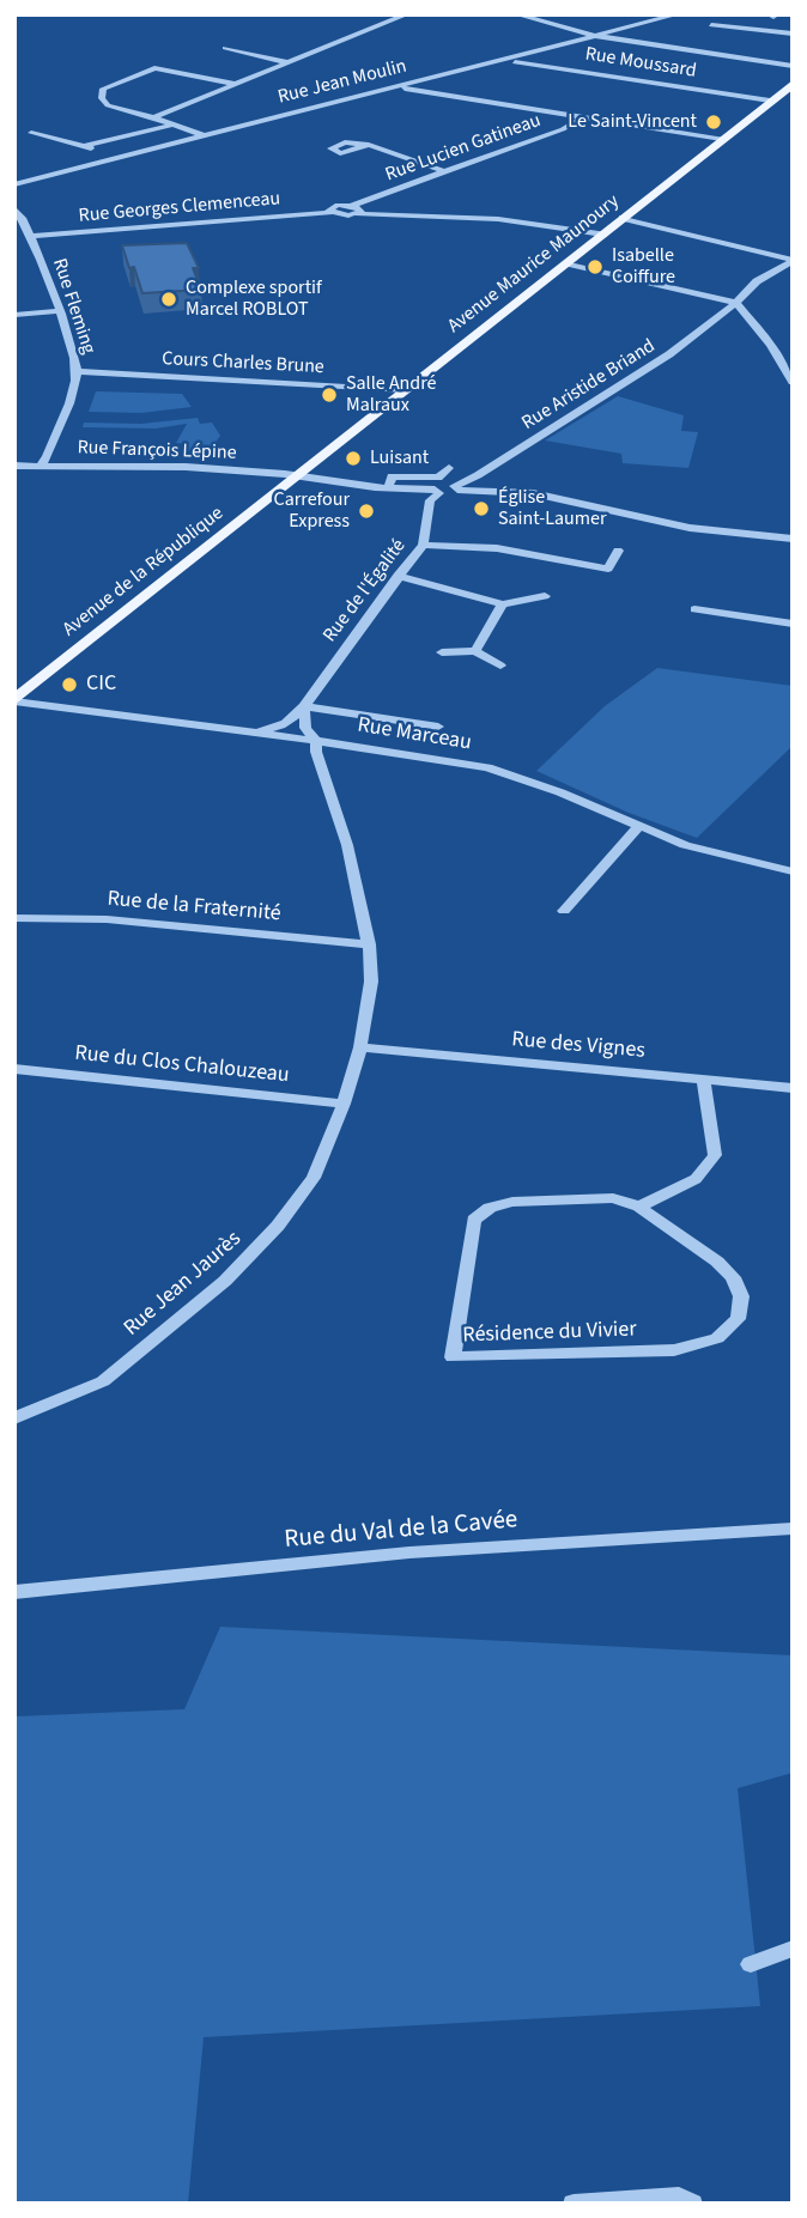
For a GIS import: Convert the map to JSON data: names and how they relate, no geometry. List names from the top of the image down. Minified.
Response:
{"streets":{"main road":["Avenue Maurice Maunoury","Avenue de la République"],"street":["Rue Moussard","Rue Jean Moulin","Rue Lucien Gatineau","Rue Georges Clemenceau","Rue Fleming","Cours Charles Brune","Rue Aristide Briand","Rue François Lépine","Rue de l'Égalité","Rue Marceau","Rue de la Fraternité","Rue des Vignes","Rue du Clos Chalouzeau","Rue Jean Jaurès","Résidence du Vivier","Rue du Val de la Cavée"]},"crossings":[["Rue Moussard","Rue Jean Moulin"],["Rue Moussard","Avenue Maurice Maunoury"],["Rue Georges Clemenceau","Rue Fleming"],["Avenue Maurice Maunoury","Cours Charles Brune"],["Avenue Maurice Maunoury","Rue François Lépine"],["Avenue Maurice Maunoury","Avenue de la République"],["Rue Fleming","Cours Charles Brune"],["Rue Fleming","Rue François Lépine"],["Rue François Lépine","Avenue de la République"],["Avenue de la République","Rue Marceau"],["Rue de l'Égalité","Rue Marceau"],["Rue Marceau","Rue Jean Jaurès"],["Rue de la Fraternité","Rue Jean Jaurès"],["Rue des Vignes","Rue Jean Jaurès"],["Rue du Clos Chalouzeau","Rue Jean Jaurès"]],"places":["Le Saint-Vincent","Isabelle Coiffure","Complexe sportif Marcel ROBLOT","Salle André Malraux","Luisant","Église Saint-Laumer","Carrefour Express","CIC"]}
